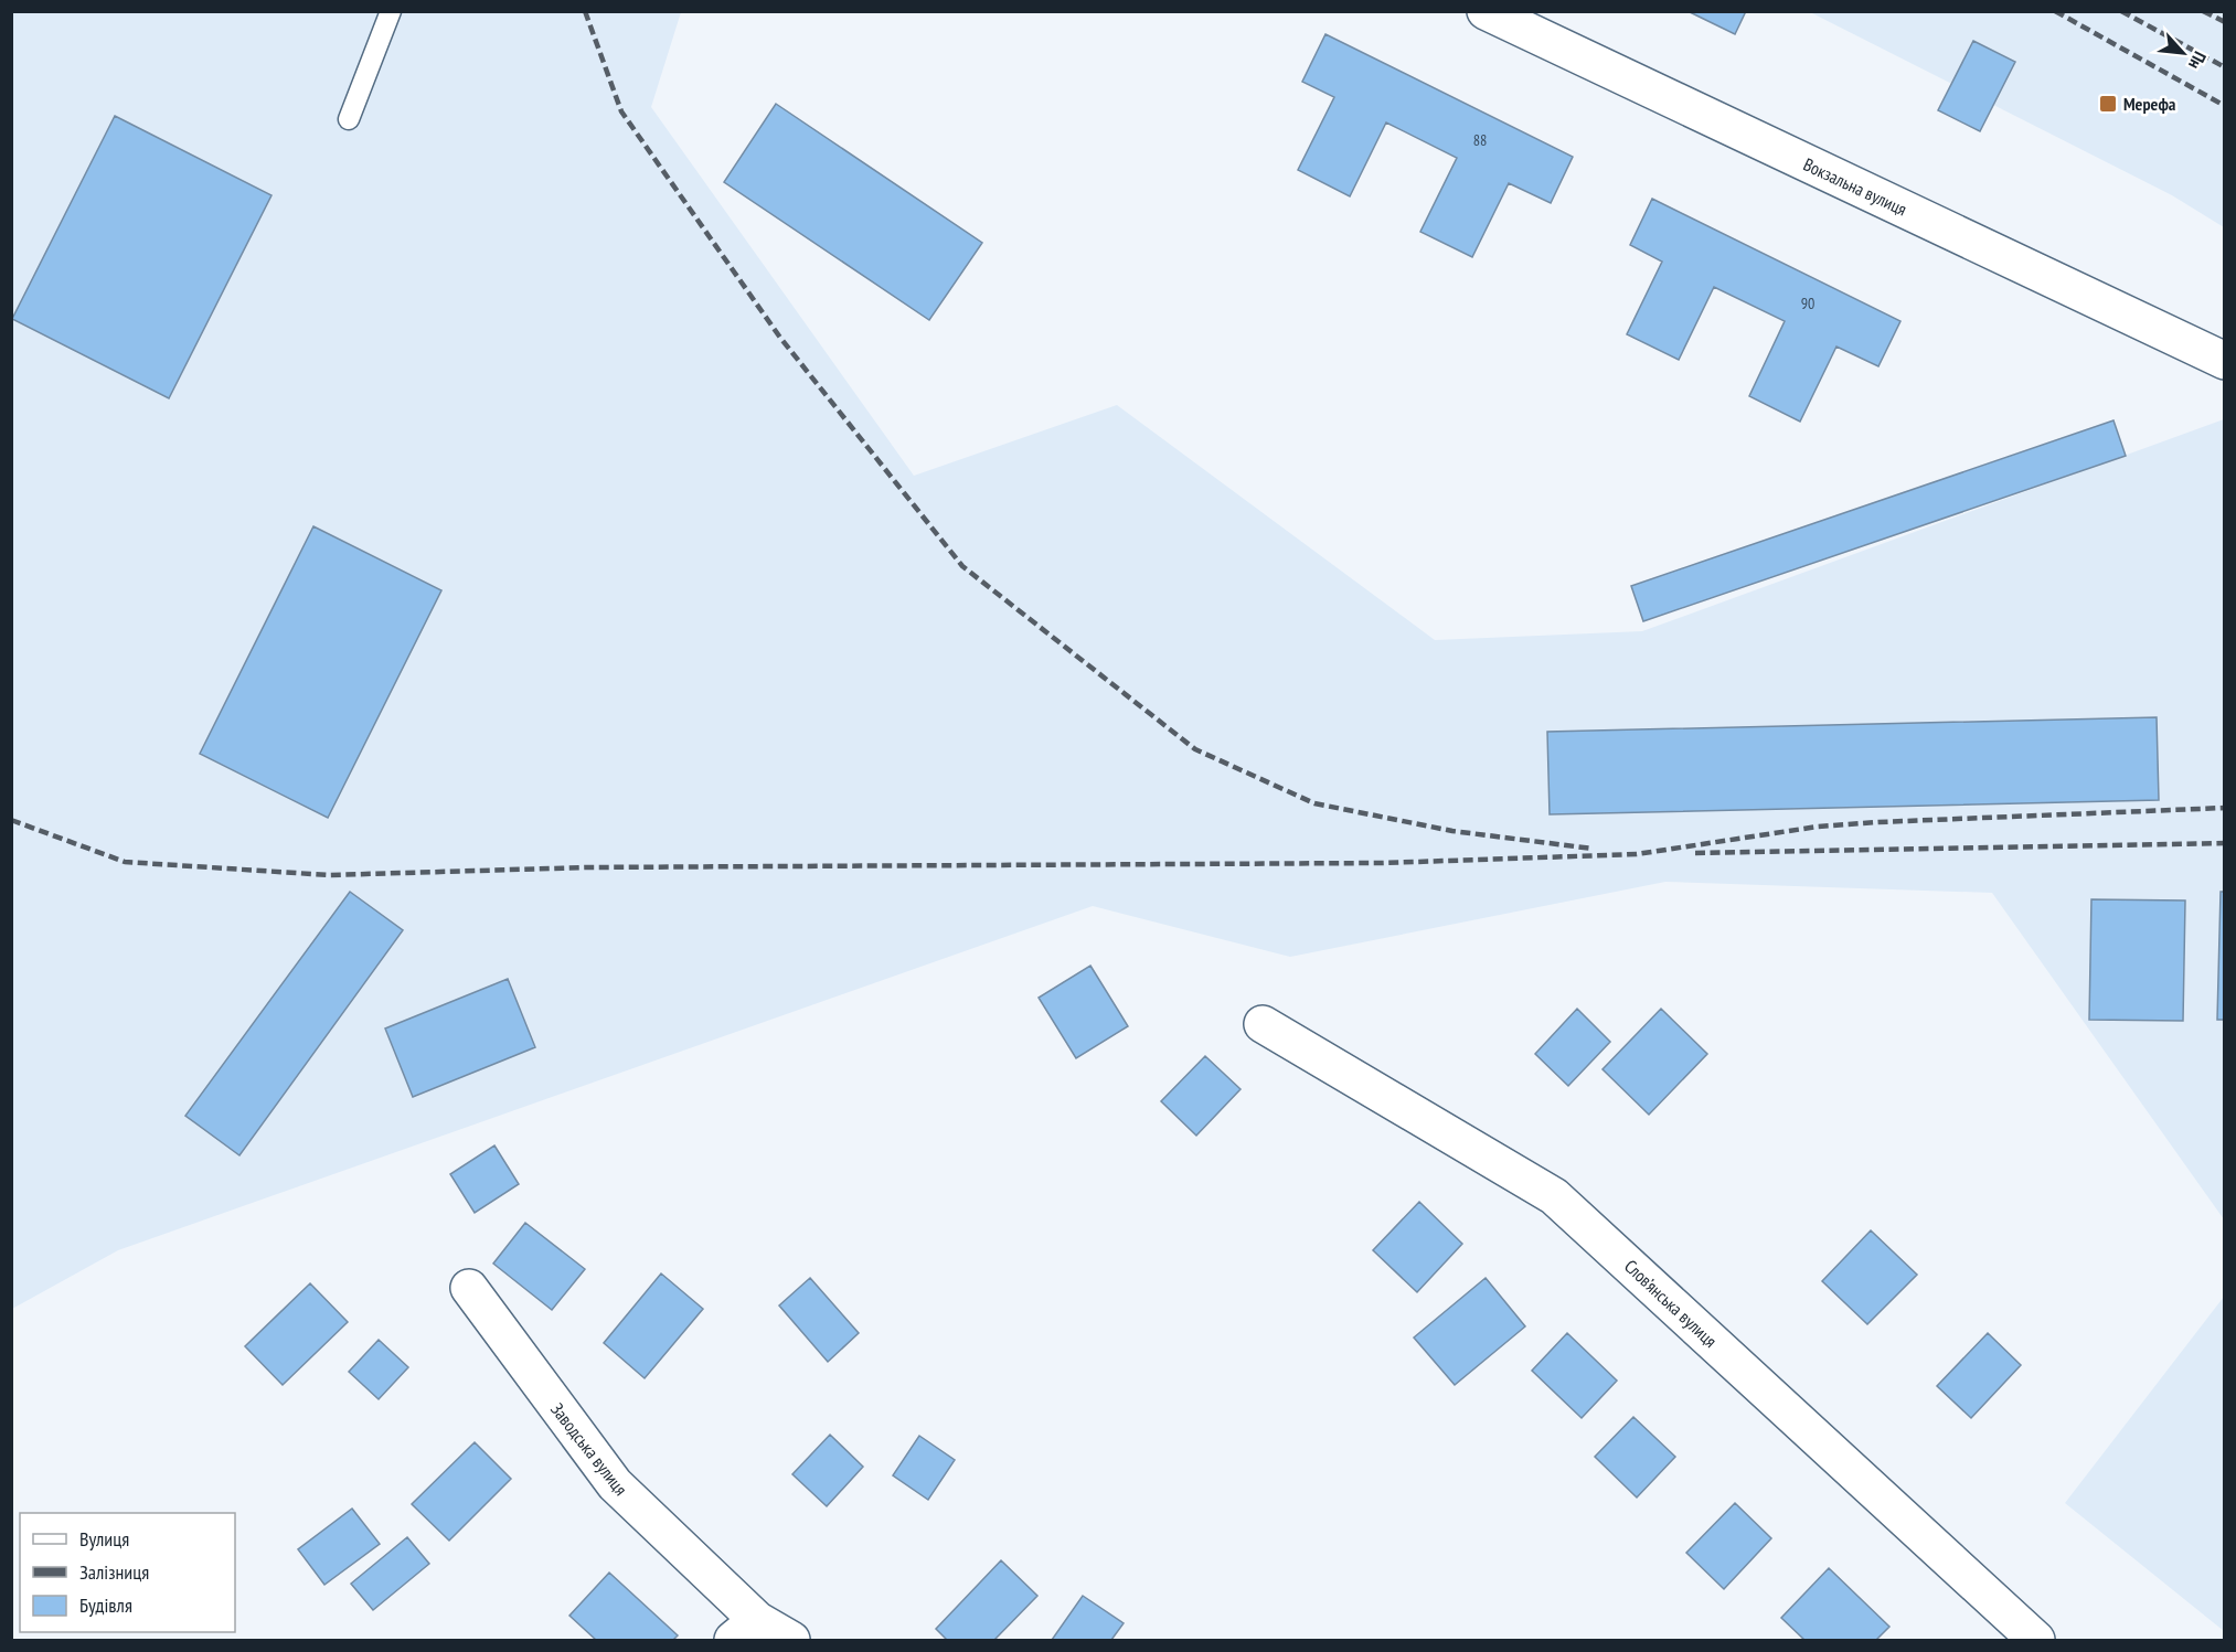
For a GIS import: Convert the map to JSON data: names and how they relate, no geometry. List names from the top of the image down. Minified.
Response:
{"streets":{"street":["Вокзальна вулиця","Слов’янська вулиця","Заводська вулиця"]},"places":{"transit":["Мерефа"]},"house_numbers":["88","90"],"legend":["Вулиця","Залізниця","Будівля"],"north":"bottom right"}
